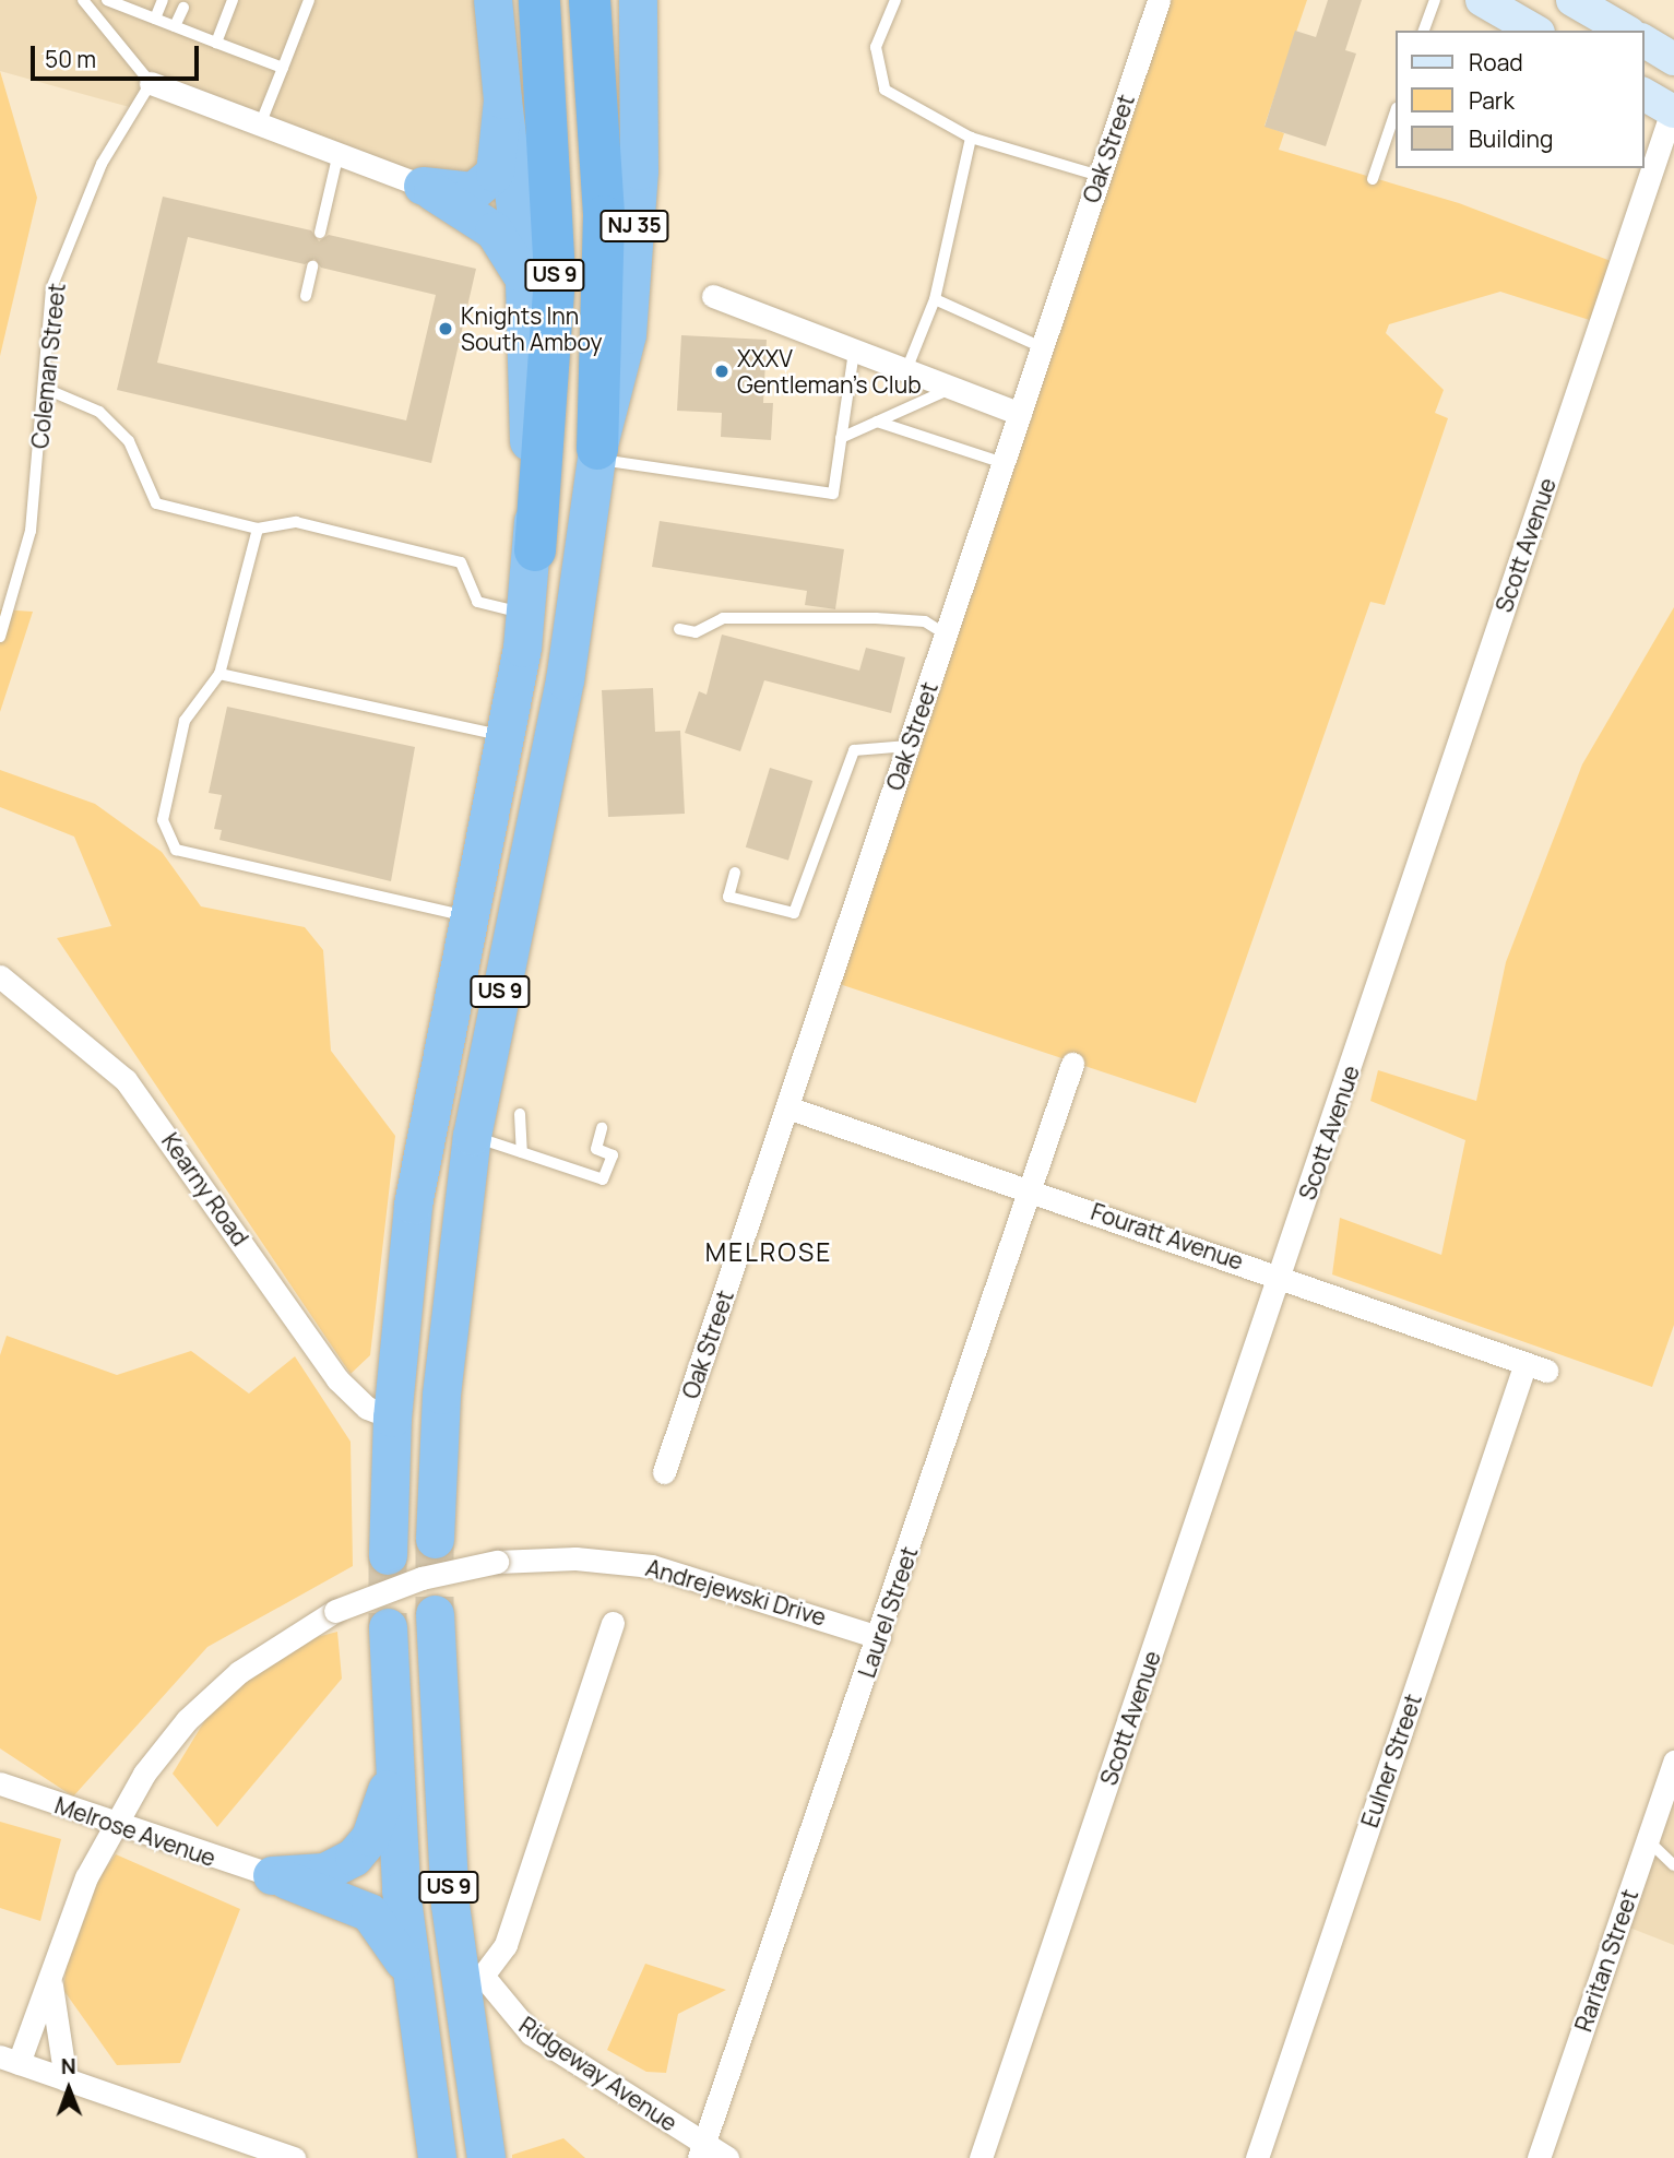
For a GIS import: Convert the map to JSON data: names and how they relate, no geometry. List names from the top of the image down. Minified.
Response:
{"streets":{"highway":["NJ 35","US 9"],"street":["Oak Street","Scott Avenue","Kearny Road","Fouratt Avenue","Andrejewski Drive","Laurel Street","Eulner Street","Melrose Avenue","Raritan Street","Ridgeway Avenue"],"lane":["Coleman Street"]},"crossings":[["Oak Street","Fouratt Avenue"],["NJ 35","US 9"],["US 9","Kearny Road"],["Scott Avenue","Fouratt Avenue"],["Fouratt Avenue","Laurel Street"],["Fouratt Avenue","Eulner Street"],["Andrejewski Drive","Laurel Street"],["Andrejewski Drive","Melrose Avenue"],["Laurel Street","Ridgeway Avenue"]],"districts":["MELROSE"],"places":["Knights Inn South Amboy","XXXV Gentleman's Club"],"legend":["Road","Park","Building"],"scale_bar":"50 m","north":"top"}
